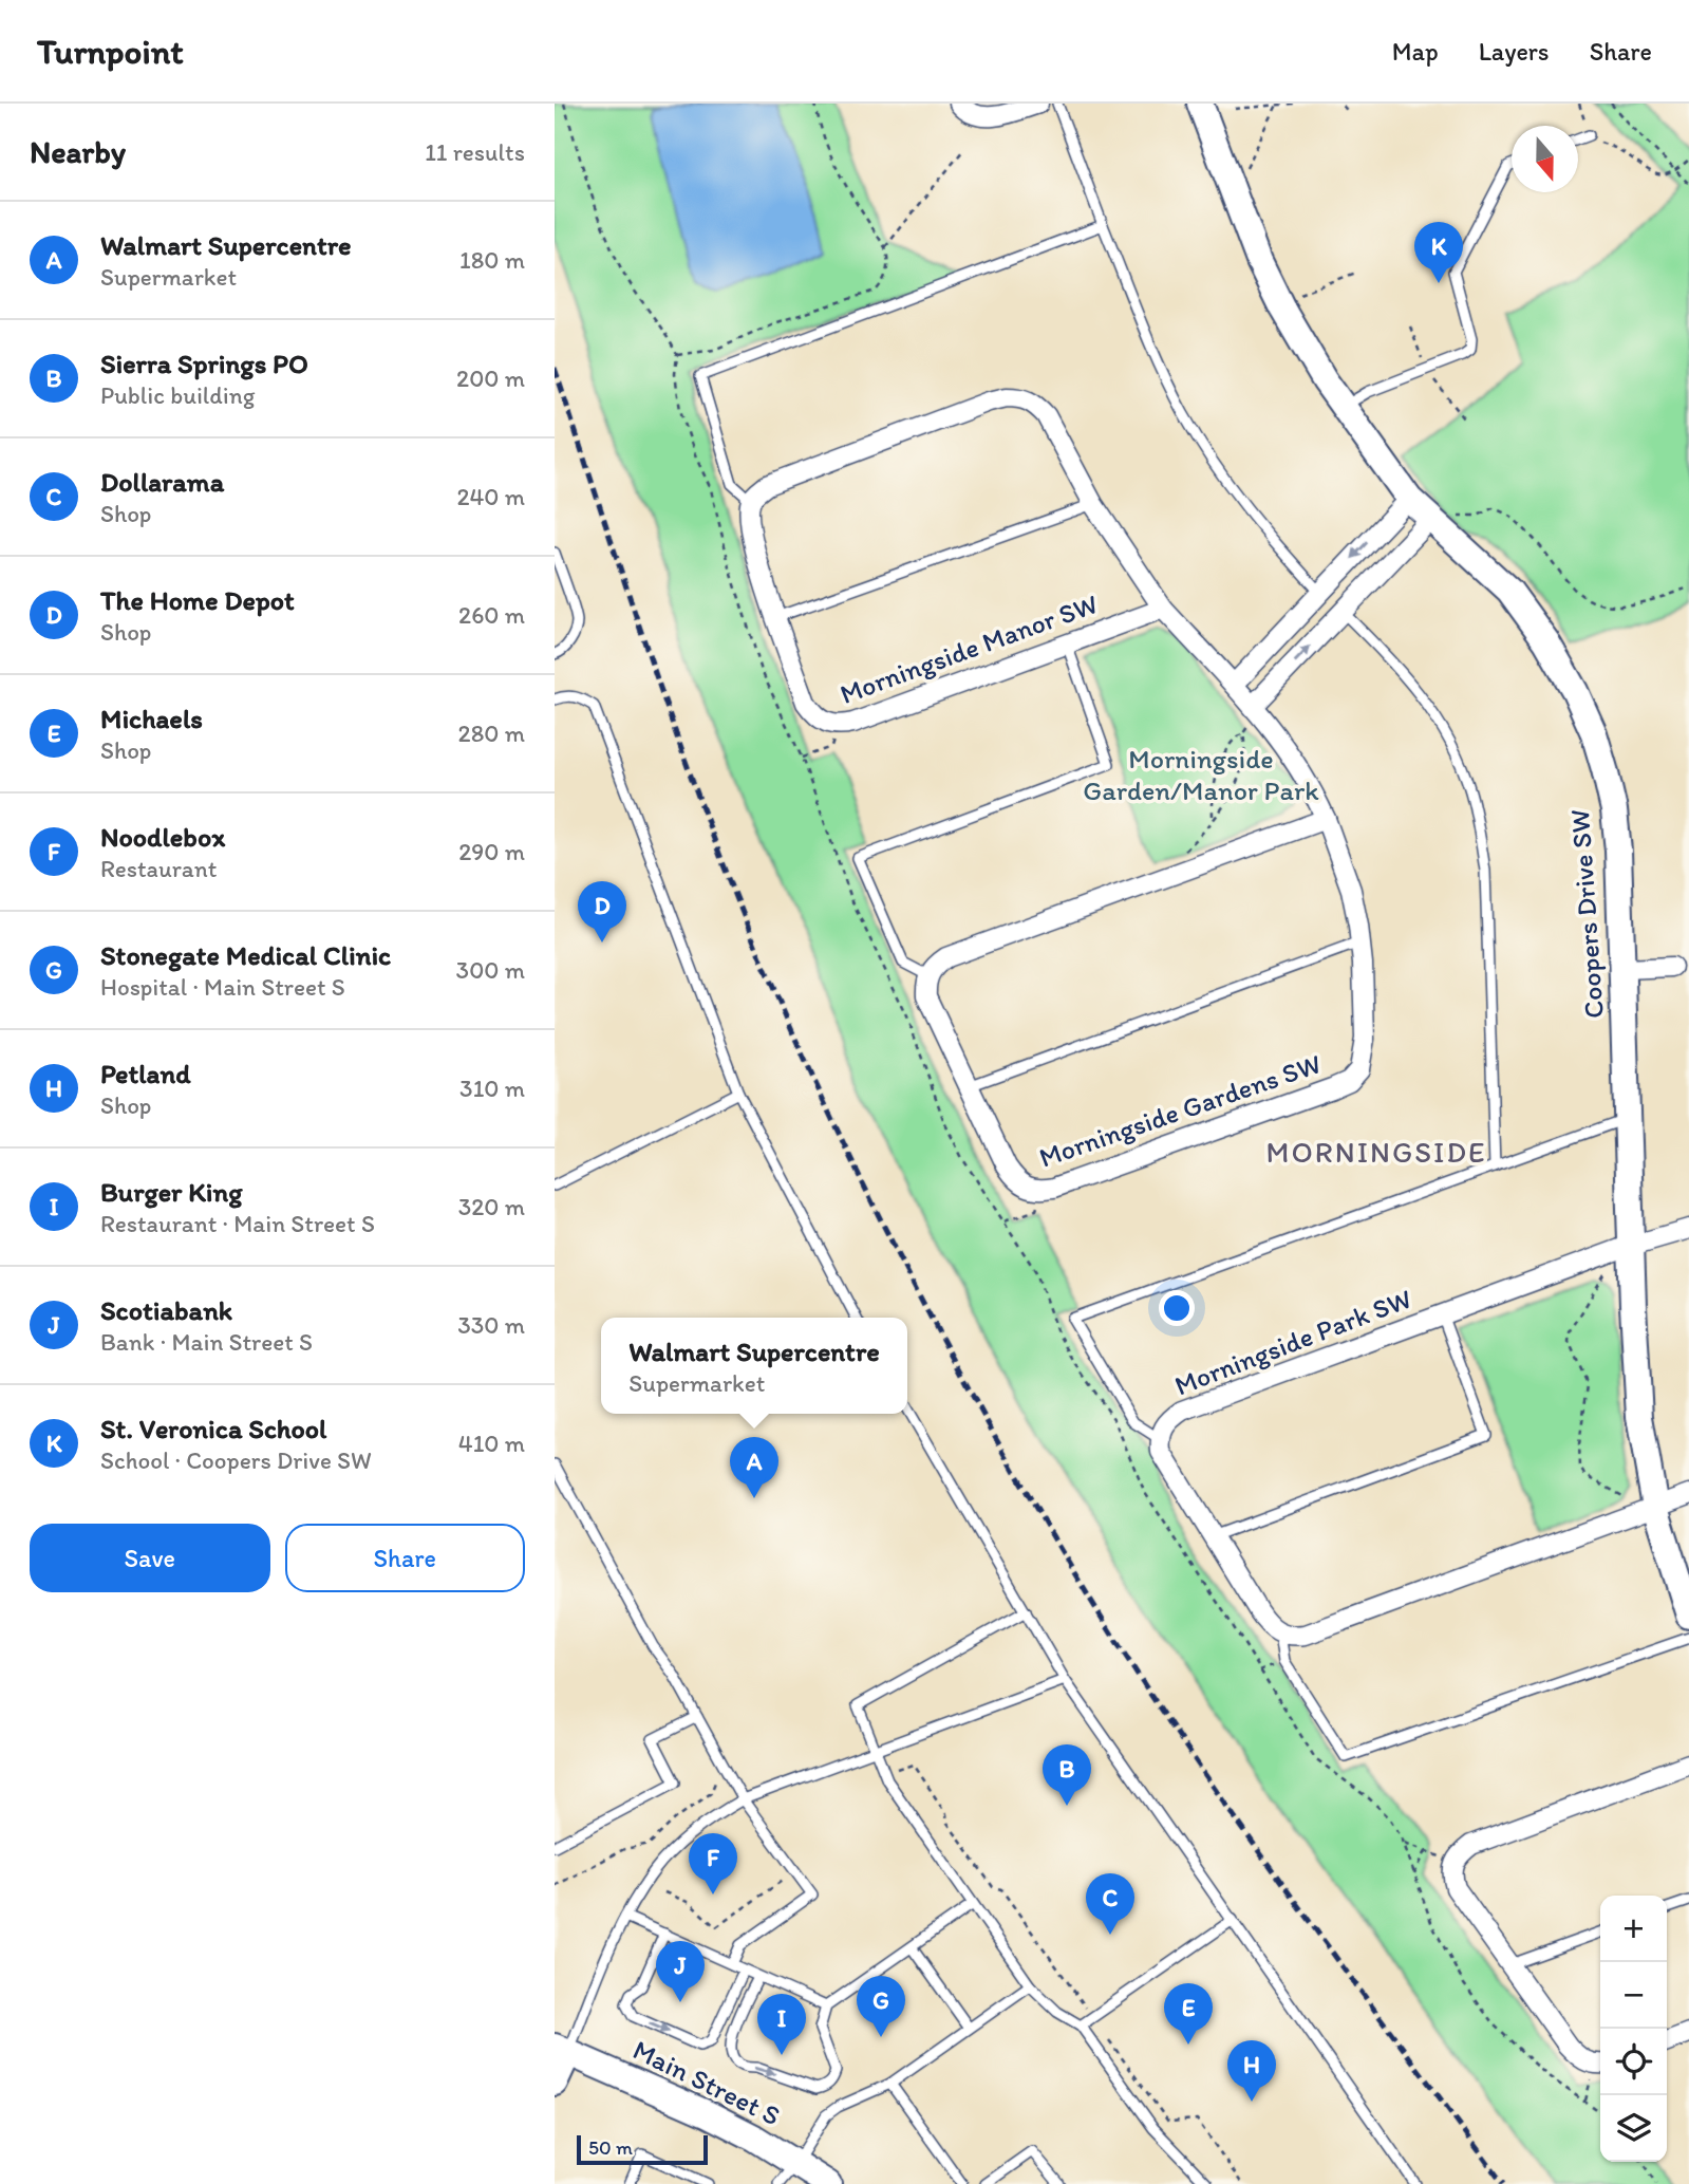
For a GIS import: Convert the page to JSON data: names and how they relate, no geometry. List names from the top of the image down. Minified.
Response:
{"streets":{"street":["Morningside Manor SW","Coopers Drive SW","Morningside Gardens SW","Morningside Park SW","Main Street S"]},"crossings":[["Coopers Drive SW","Morningside Park SW"]],"districts":["MORNINGSIDE"],"parks":["Morningside Garden/Manor Park"],"scale_bar":"50 m","north":"bottom","page":{"header":"Turnpoint","nav":["Map","Layers","Share"],"heading":["Nearby","11 results"],"list":[{"mark":"A","name":"Walmart Supercentre","note":"Supermarket","value":"180 m"},{"mark":"B","name":"Sierra Springs PO","note":"Public building","value":"200 m"},{"mark":"C","name":"Dollarama","note":"Shop","value":"240 m"},{"mark":"D","name":"The Home Depot","note":"Shop","value":"260 m"},{"mark":"E","name":"Michaels","note":"Shop","value":"280 m"},{"mark":"F","name":"Noodlebox","note":"Restaurant","value":"290 m"},{"mark":"G","name":"Stonegate Medical Clinic","note":"Hospital · Main Street S","value":"300 m"},{"mark":"H","name":"Petland","note":"Shop","value":"310 m"},{"mark":"I","name":"Burger King","note":"Restaurant · Main Street S","value":"320 m"},{"mark":"J","name":"Scotiabank","note":"Bank · Main Street S","value":"330 m"},{"mark":"K","name":"St. Veronica School","note":"School · Coopers Drive SW","value":"410 m"}],"pins":["K","D","A","B","F","C","J","G","E","I","H"],"popup":["Walmart Supercentre","Supermarket"],"buttons":["Save","Share"],"map_buttons":["+","−"],"scale":"50 m"}}
